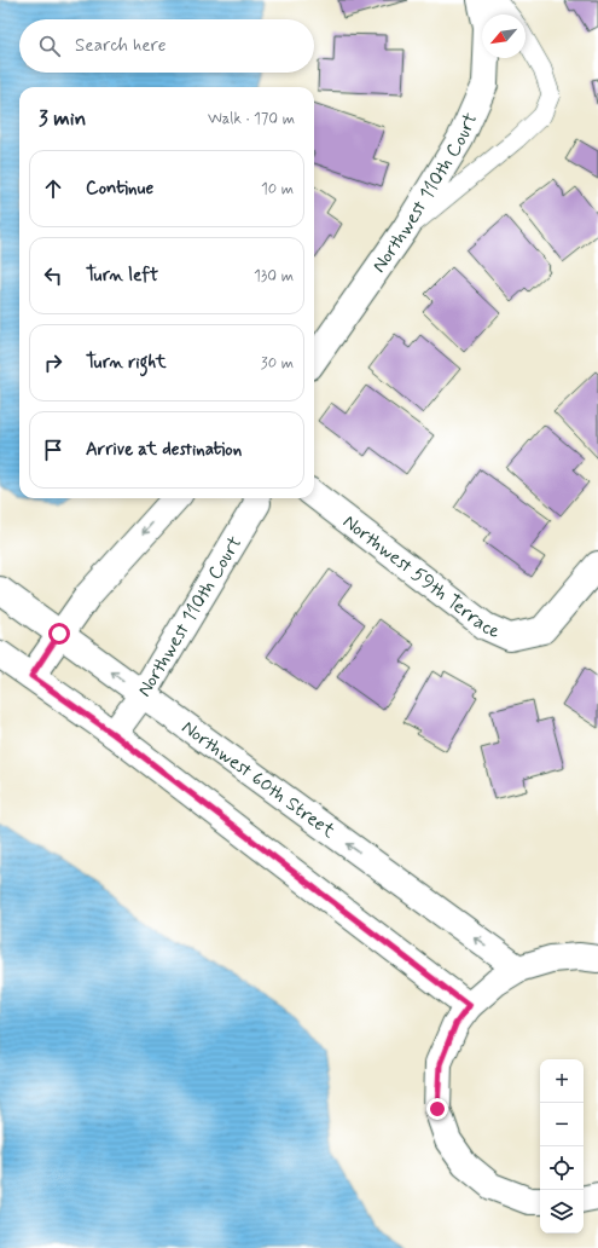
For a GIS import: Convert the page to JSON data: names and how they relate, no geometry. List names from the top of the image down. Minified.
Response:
{"streets":{"street":["Northwest 110th Court","Northwest 59th Terrace","Northwest 60th Street"]},"crossings":[["Northwest 110th Court","Northwest 60th Street"]],"north":"bottom left","page":{"search":"Search here","heading":["3 min","Walk · 170 m"],"list":[["Continue","10 m"],["Turn left","130 m"],["Turn right","30 m"],"Arrive at destination"],"map_buttons":["+","−"]}}
